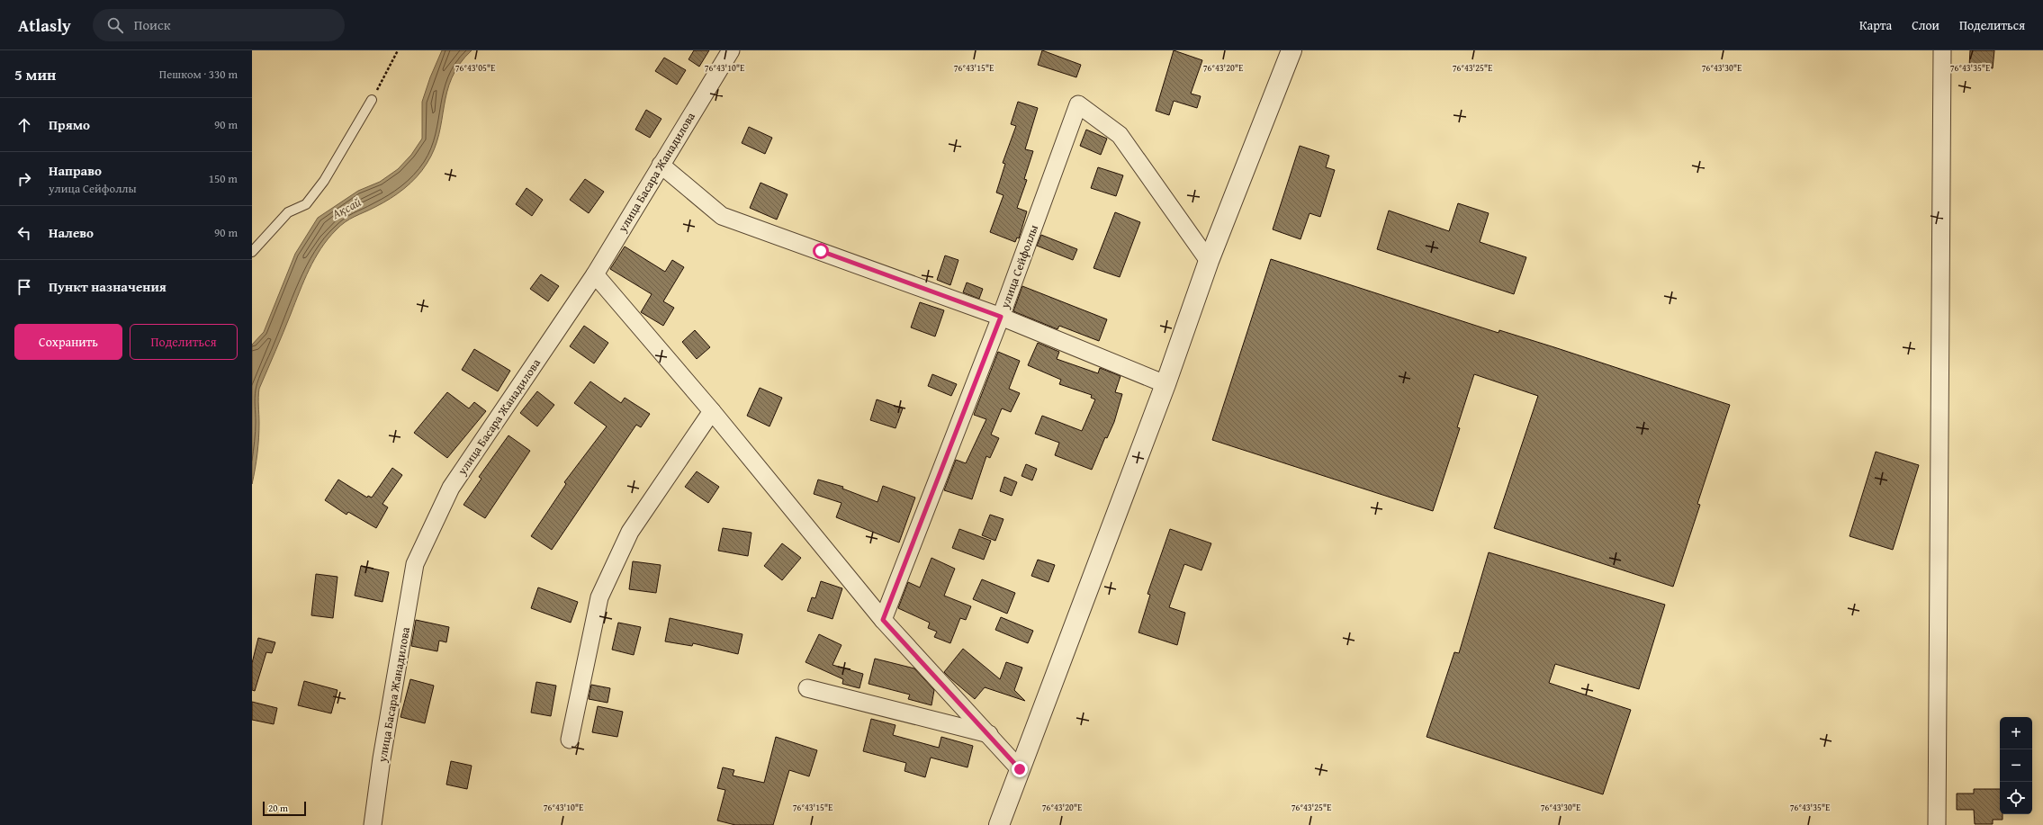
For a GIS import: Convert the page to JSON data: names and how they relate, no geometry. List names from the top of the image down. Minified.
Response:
{"streets":{"street":["улица Басара Жанадилова","улица Сейфоллы"]},"water":["Ақсай"],"scale_bar":"20 m","page":{"header":"Atlasly","search":"Поиск","nav":["Карта","Слои","Поделиться"],"heading":["5 мин","Пешком · 330 m"],"list":[["Прямо","90 m"],["Направо","улица Сейфоллы","150 m"],["Налево","90 m"],"Пункт назначения"],"buttons":["Сохранить","Поделиться"],"map_buttons":["+","−"],"scale":"20 m"},"coordinates":["76°43'05\"E","76°43'10\"E","76°43'15\"E","76°43'20\"E","76°43'25\"E","76°43'30\"E","76°43'35\"E"]}
